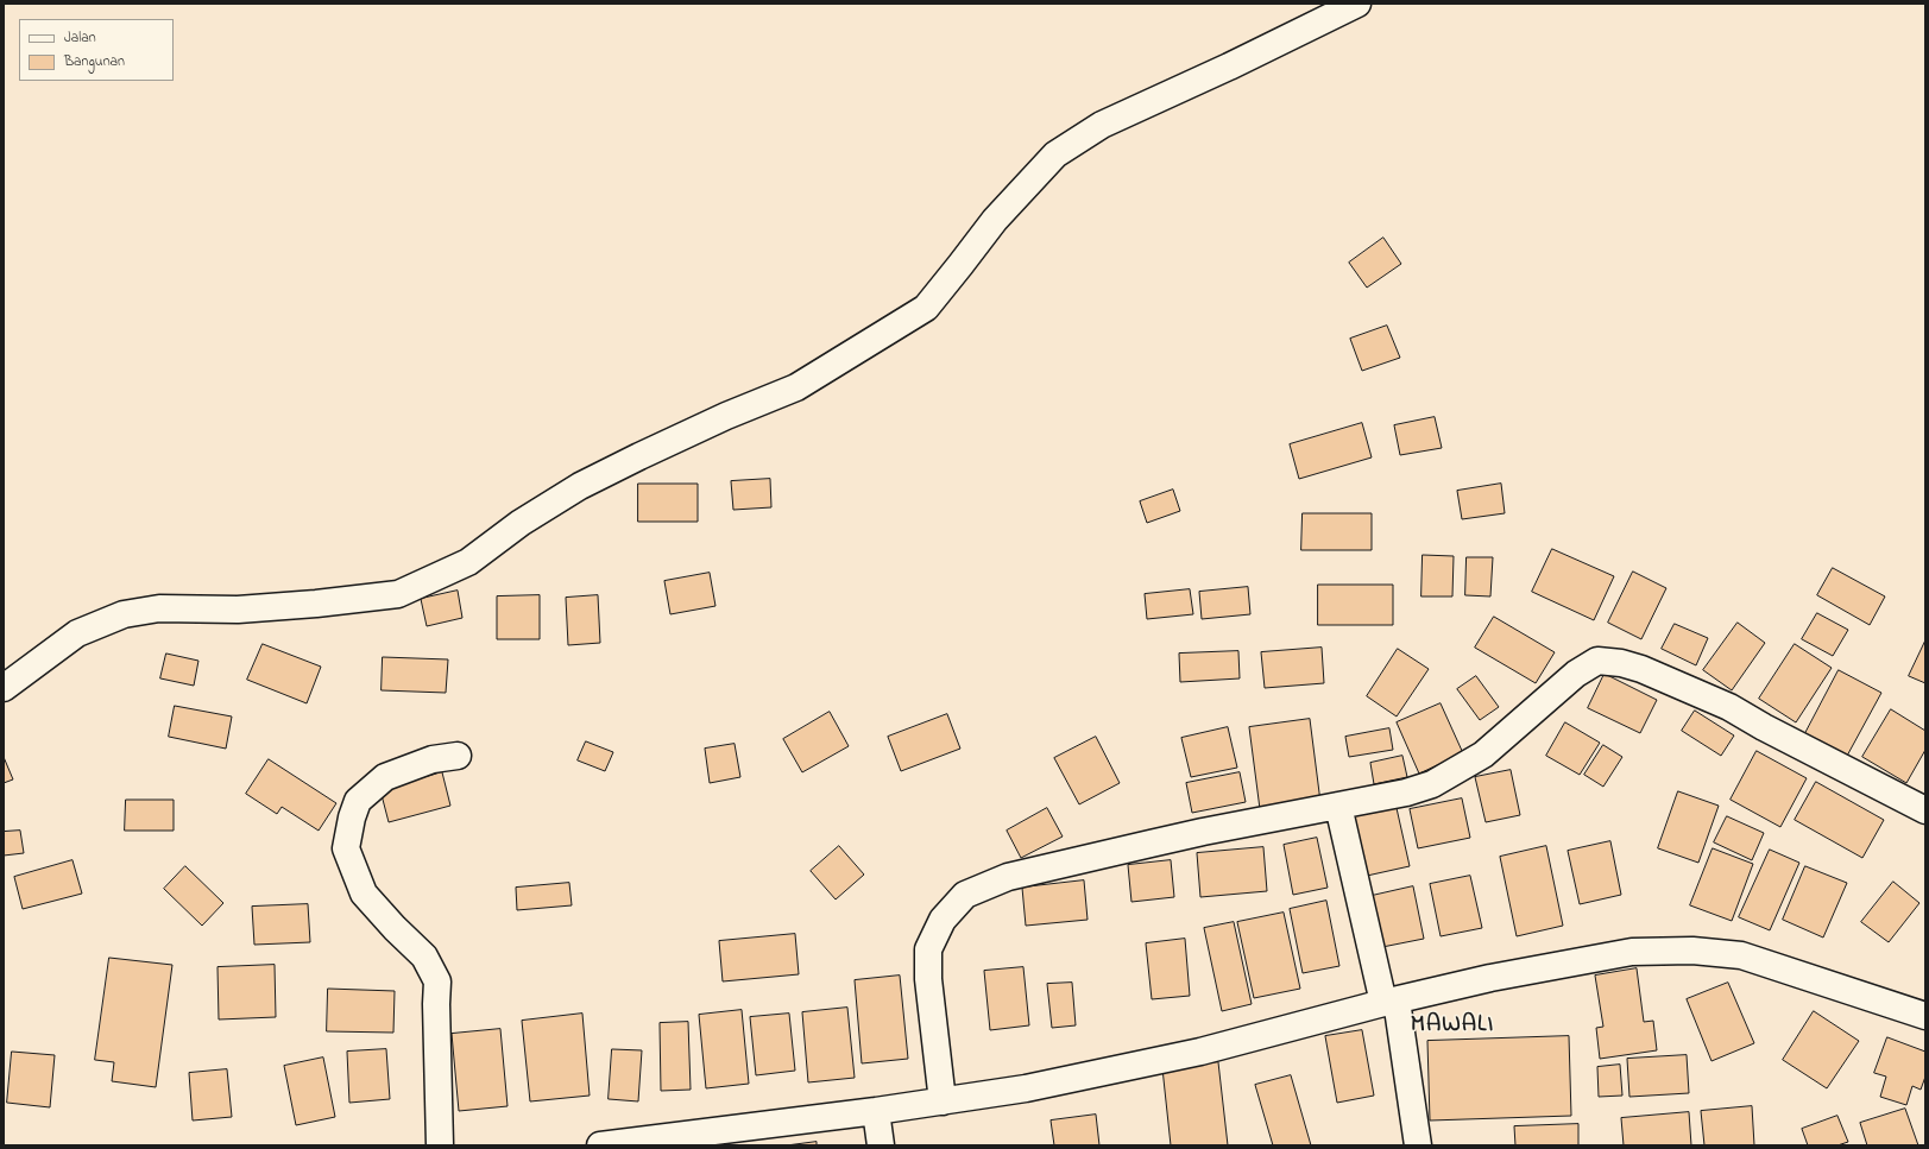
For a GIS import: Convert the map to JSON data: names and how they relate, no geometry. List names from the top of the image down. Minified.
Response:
{"districts":["MAWALI"],"legend":["Jalan","Bangunan"]}
